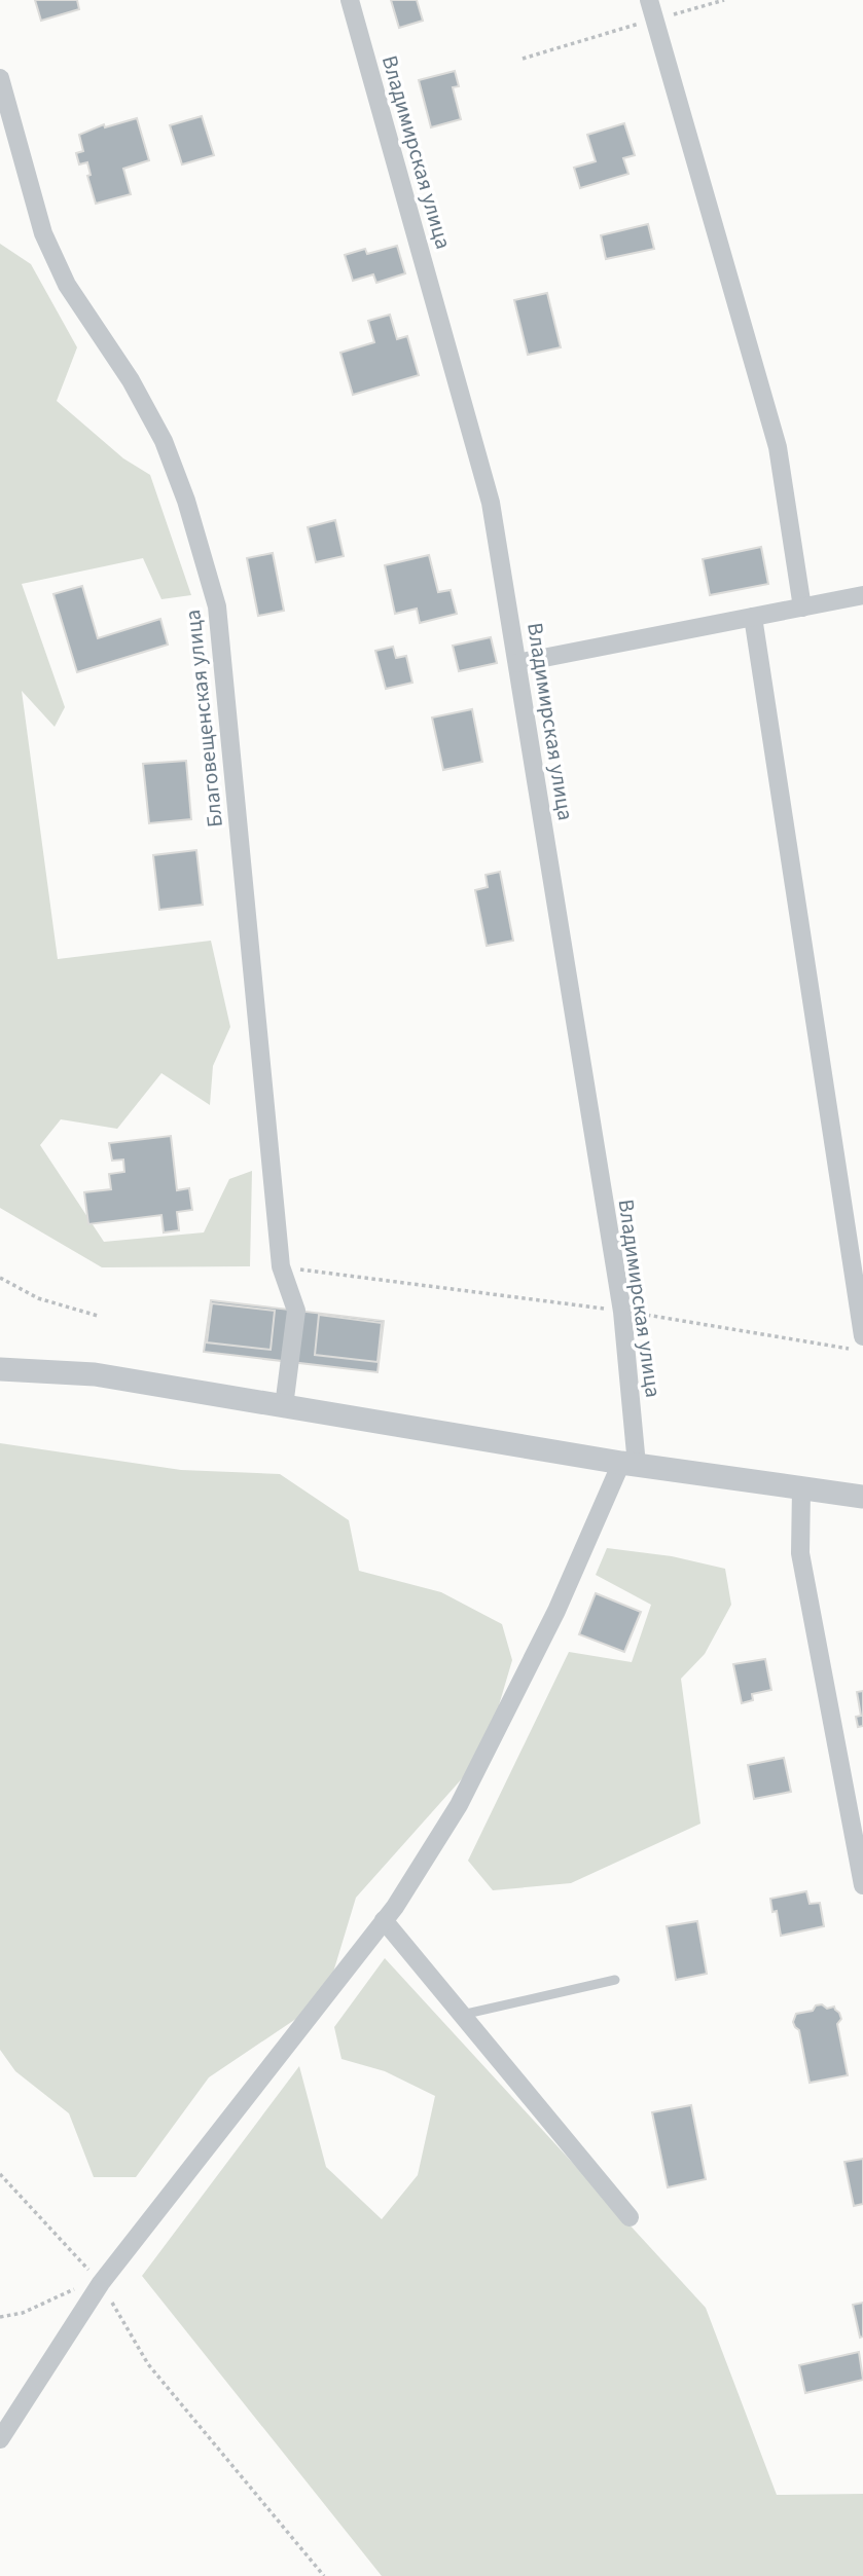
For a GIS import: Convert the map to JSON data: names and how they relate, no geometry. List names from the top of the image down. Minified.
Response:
{"streets":{"street":["Владимирская улица","Благовещенская улица"]}}
